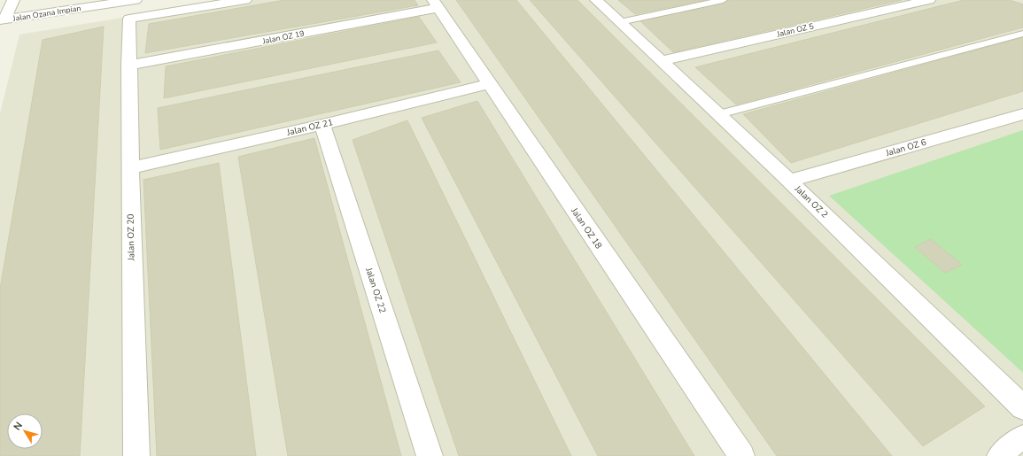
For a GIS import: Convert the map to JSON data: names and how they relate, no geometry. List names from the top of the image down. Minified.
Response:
{"streets":{"street":["Jalan Ozana Impian","Jalan OZ 5","Jalan OZ 19","Jalan OZ 21","Jalan OZ 6","Jalan OZ 2","Jalan OZ 18","Jalan OZ 20","Jalan OZ 22"]},"crossings":[["Jalan OZ 5","Jalan OZ 2"],["Jalan OZ 19","Jalan OZ 18"],["Jalan OZ 19","Jalan OZ 20"],["Jalan OZ 21","Jalan OZ 18"],["Jalan OZ 21","Jalan OZ 20"],["Jalan OZ 21","Jalan OZ 22"],["Jalan OZ 6","Jalan OZ 2"]],"north":"top left"}
